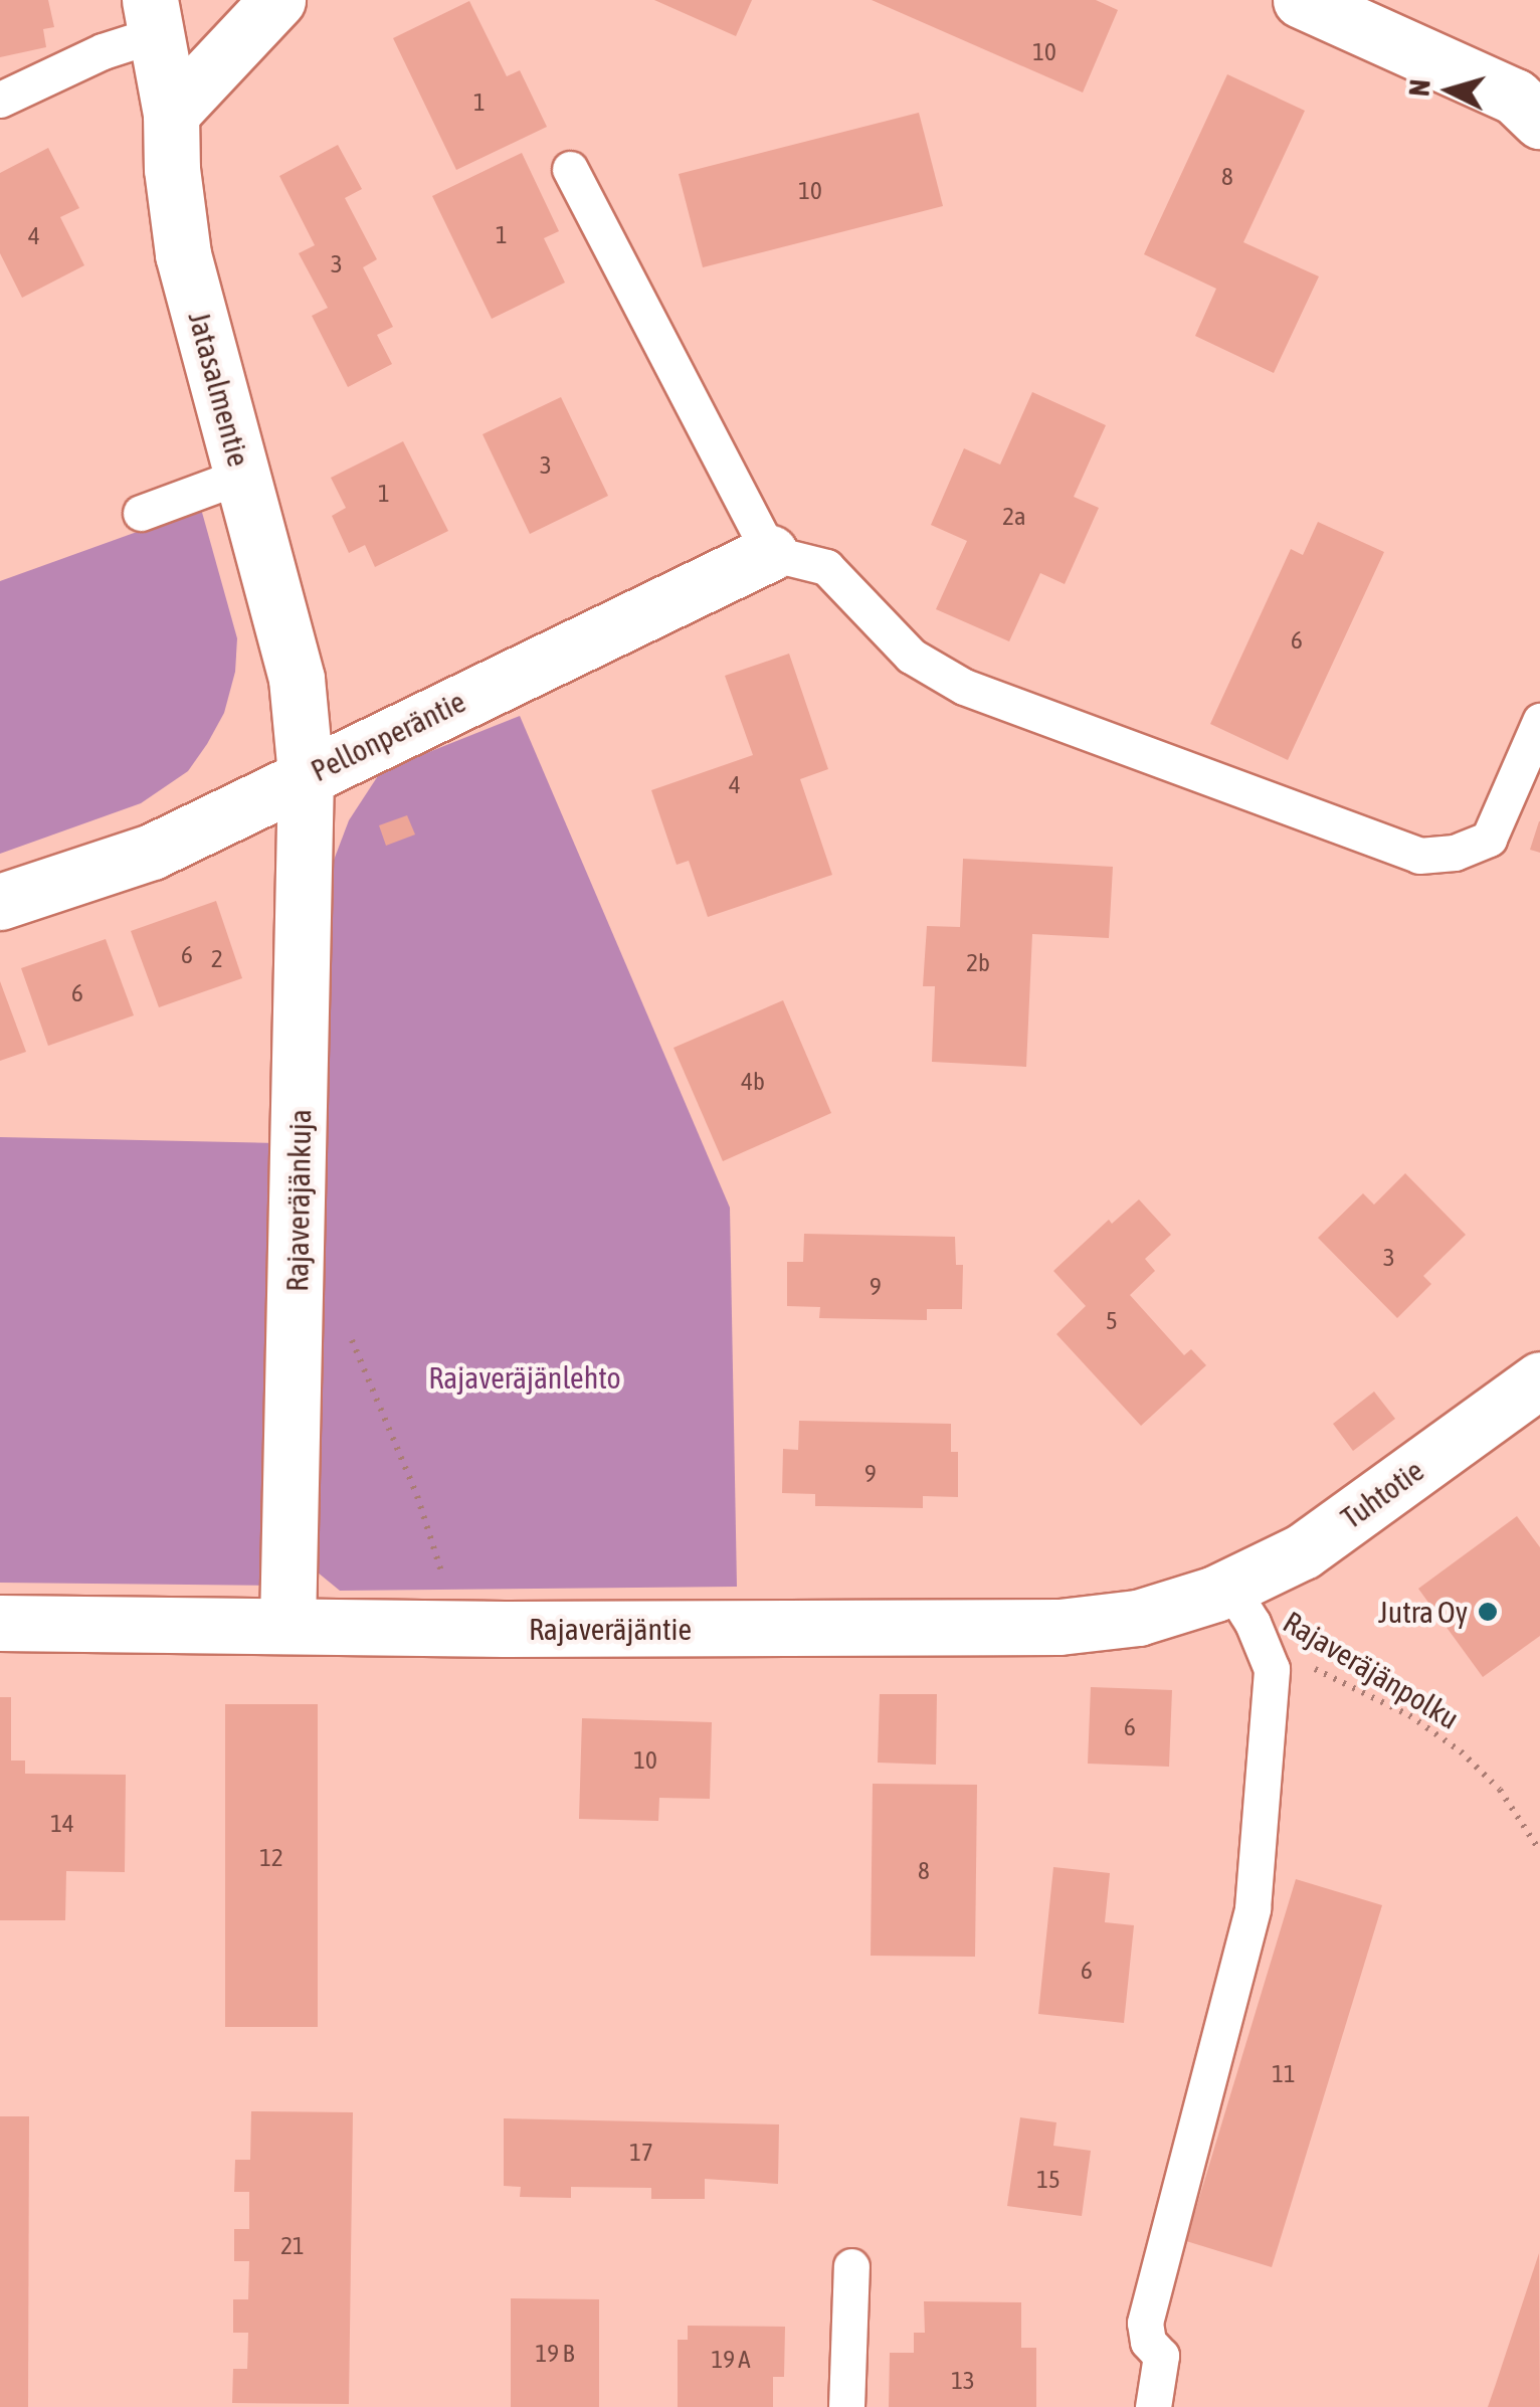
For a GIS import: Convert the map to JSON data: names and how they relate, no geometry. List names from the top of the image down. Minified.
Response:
{"streets":{"street":["Jatasalmentie","Pellonperäntie","Rajaveräjänkuja","Tuhtotie","Rajaveräjäntie"],"path":["Rajaveräjänpolku"]},"crossings":[["Jatasalmentie","Pellonperäntie"],["Jatasalmentie","Rajaveräjänkuja"],["Pellonperäntie","Rajaveräjänkuja"],["Rajaveräjänkuja","Rajaveräjäntie"],["Tuhtotie","Rajaveräjäntie"],["Tuhtotie","Rajaveräjänpolku"],["Rajaveräjäntie","Rajaveräjänpolku"]],"parks":["Rajaveräjänlehto"],"places":["Jutra Oy"],"house_numbers":["10","1","8","10","1","4","3","3","1","2a","6","4","6","2","2b","6","4b","3","9","5","9","6","10","14","12","8","6","11","17","15","21","19 B","19 A","13"],"north":"left"}
